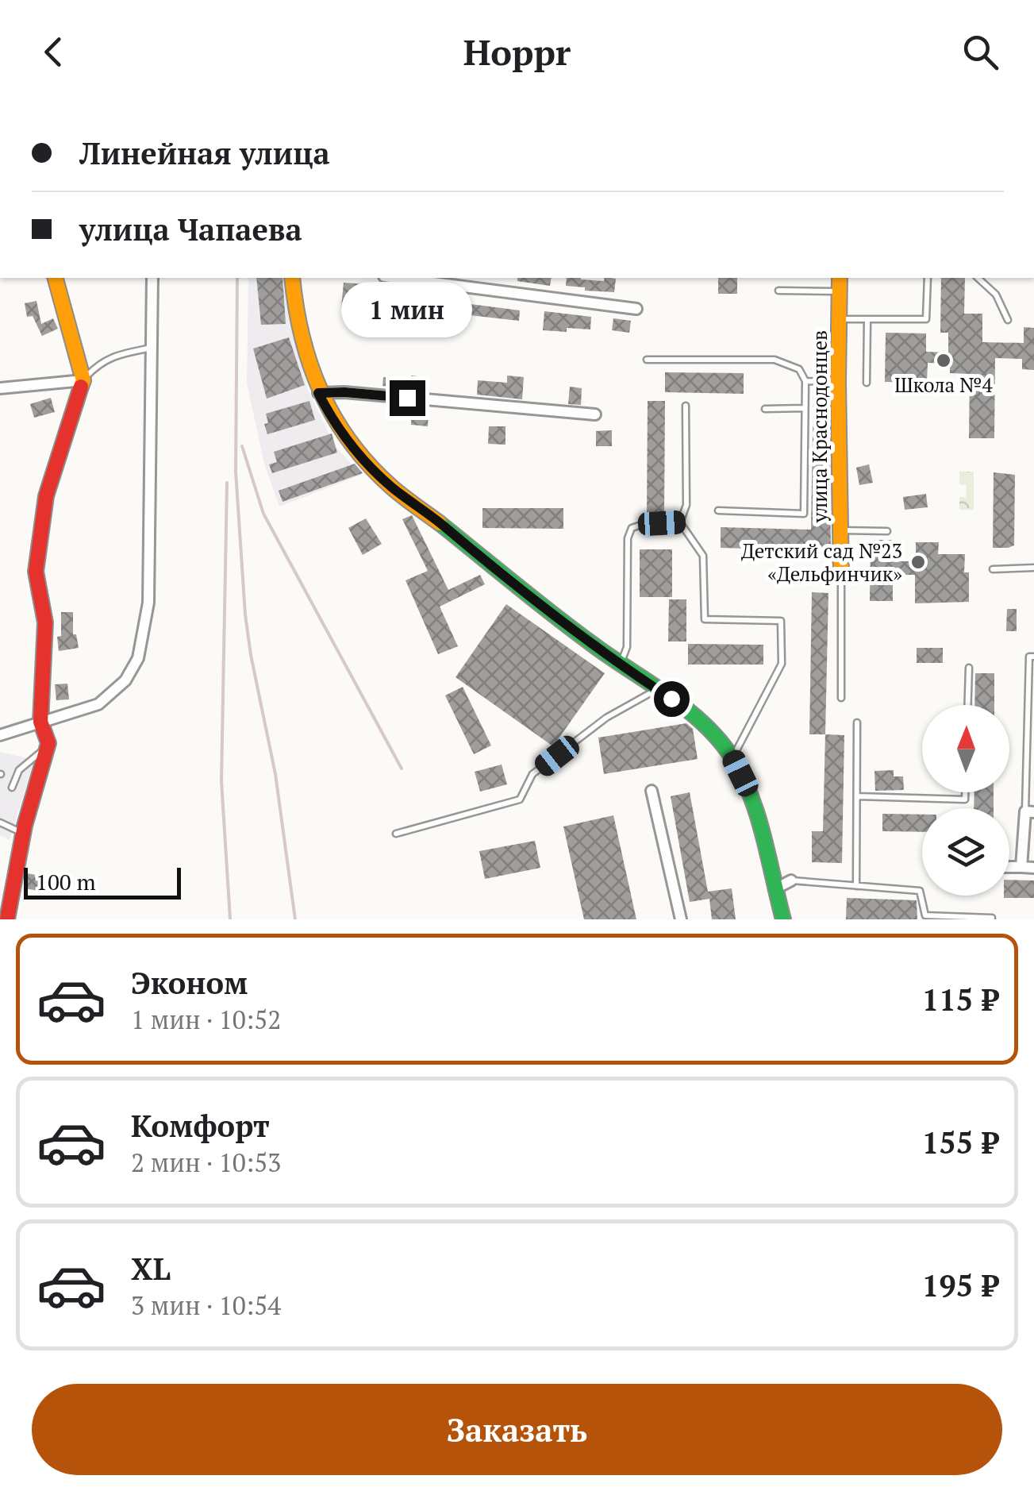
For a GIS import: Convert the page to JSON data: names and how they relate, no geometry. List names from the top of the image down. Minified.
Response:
{"streets":{"street":["улица Краснодонцев"]},"places":["Школа №4","Детский сад №23 «Дельфинчик»"],"scale_bar":"100 m","north":"top","page":{"header":"Hoppr","banner":["Линейная улица","улица Чапаева"],"bubble":"1 мин","scale":"100 m","list":[{"name":"Эконом","note":"1 мин · 10:52","value":"115 ₽"},{"name":"Комфорт","note":"2 мин · 10:53","value":"155 ₽"},{"name":"XL","note":"3 мин · 10:54","value":"195 ₽"}],"buttons":"Заказать"}}
